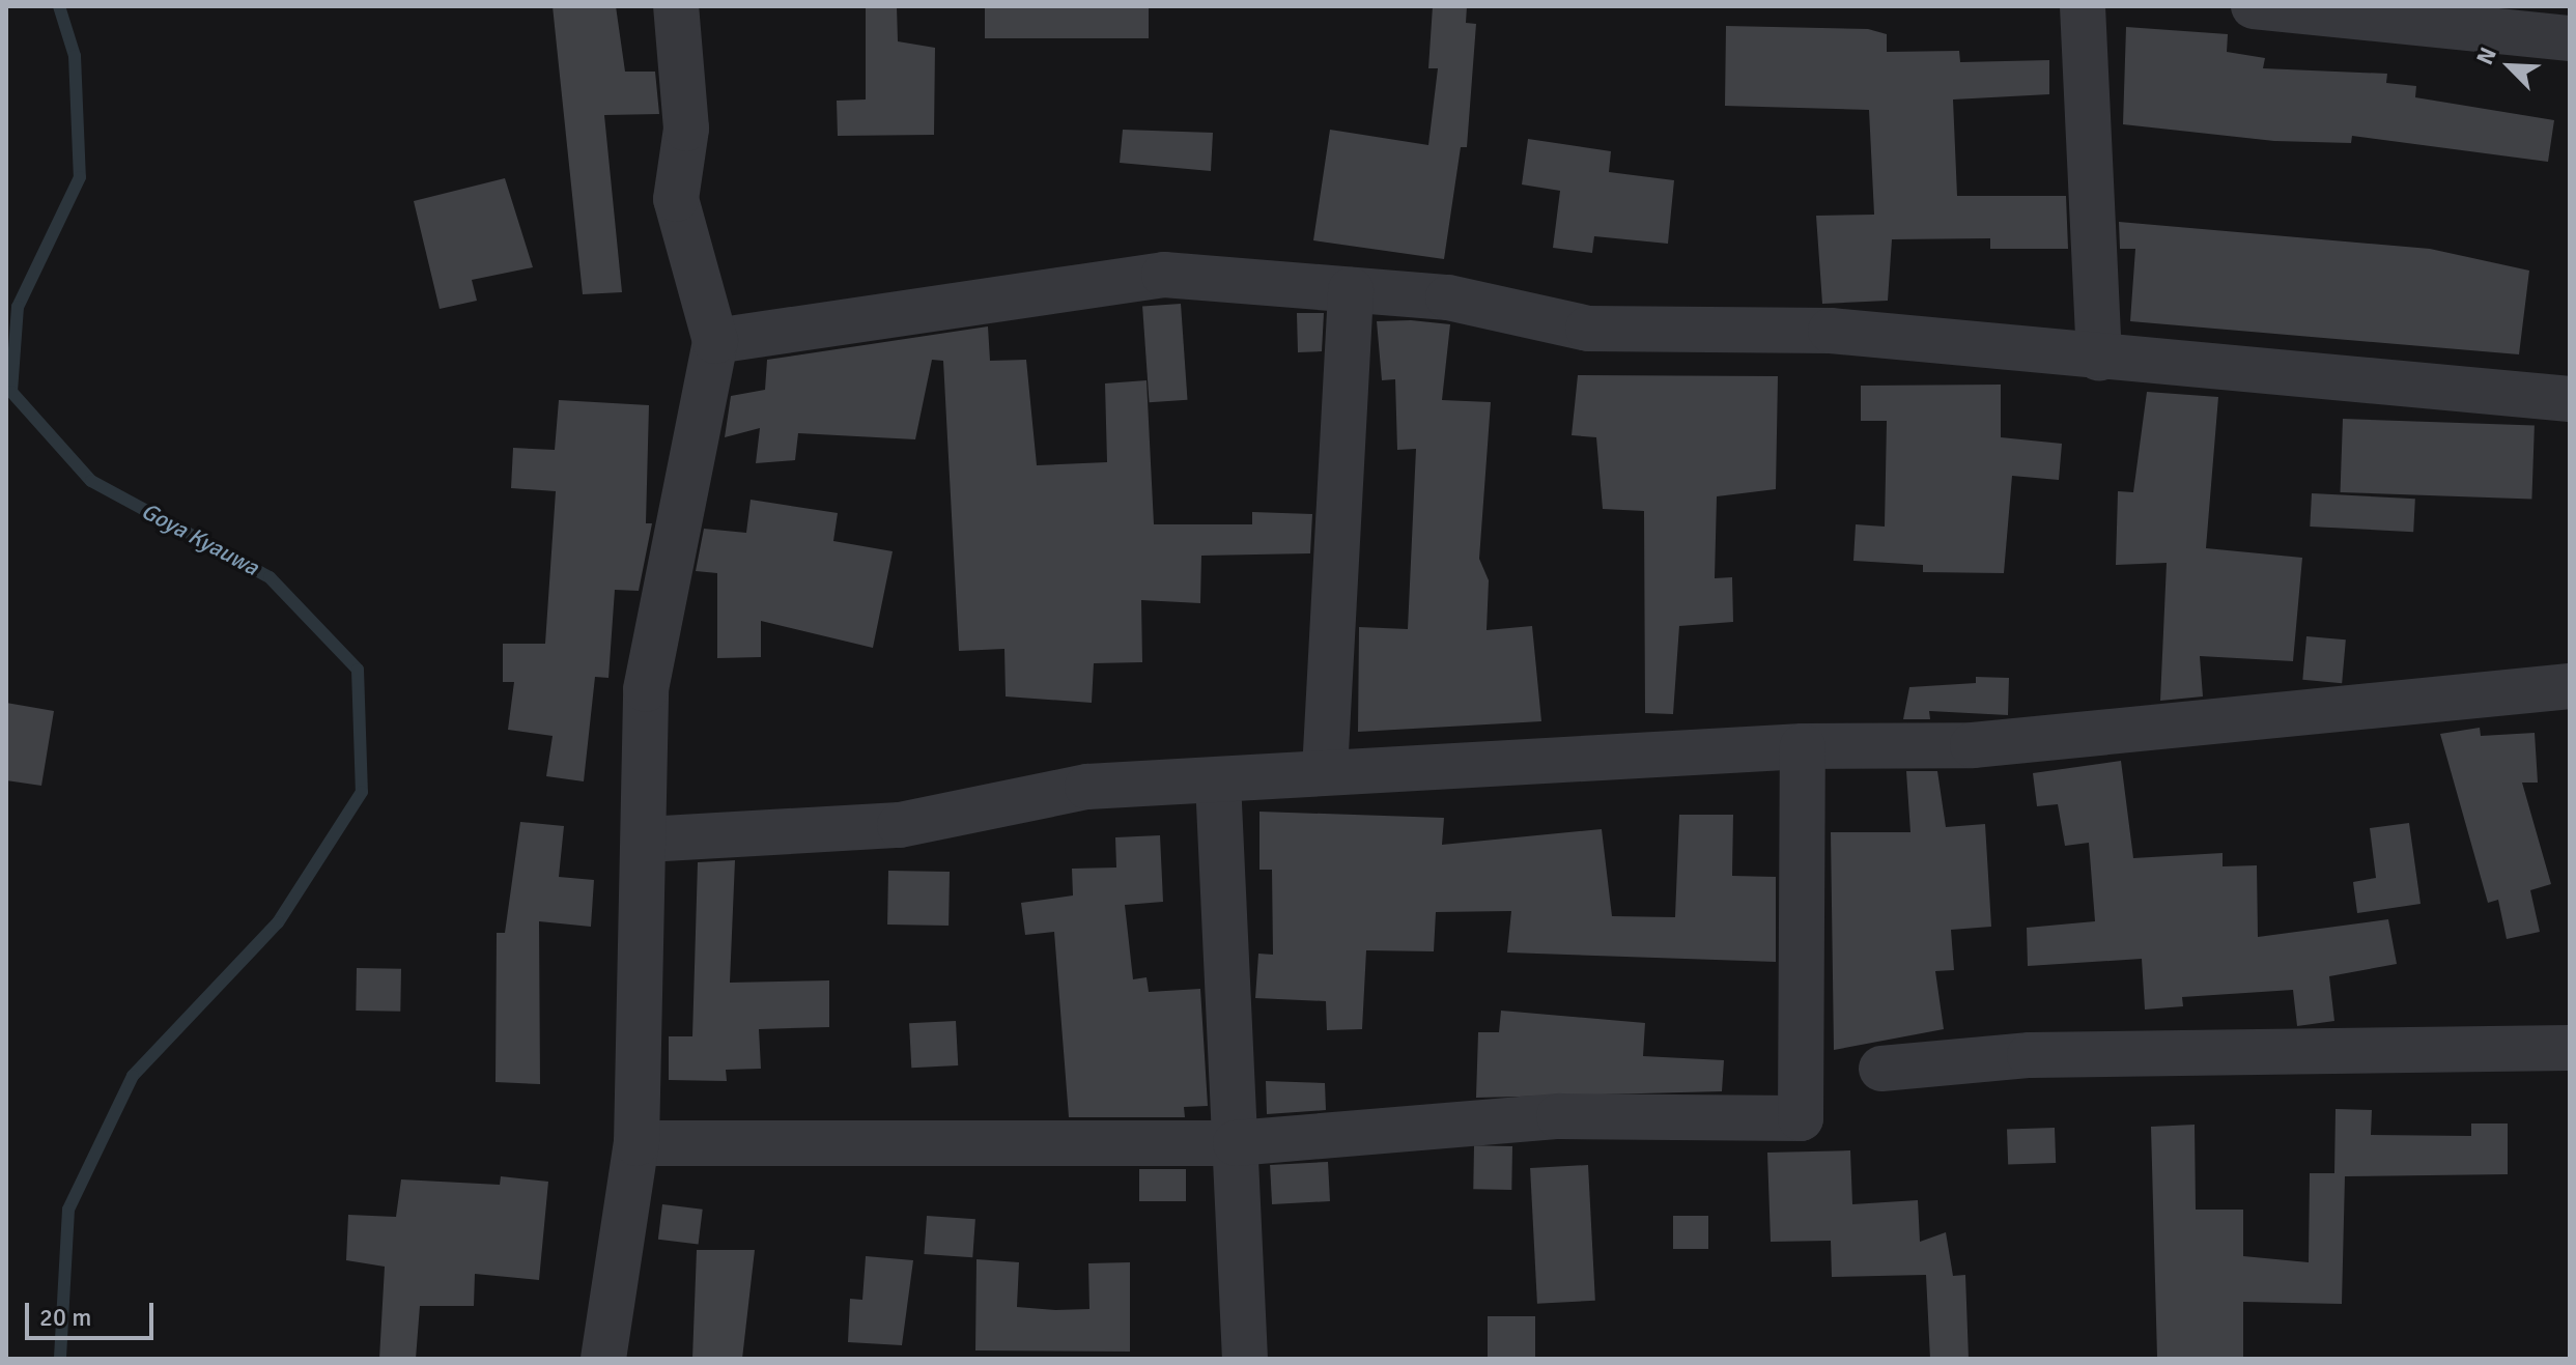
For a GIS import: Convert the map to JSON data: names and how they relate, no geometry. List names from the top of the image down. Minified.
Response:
{"water":["Goya Kyauwa"],"scale_bar":"20 m","north":"top left"}
